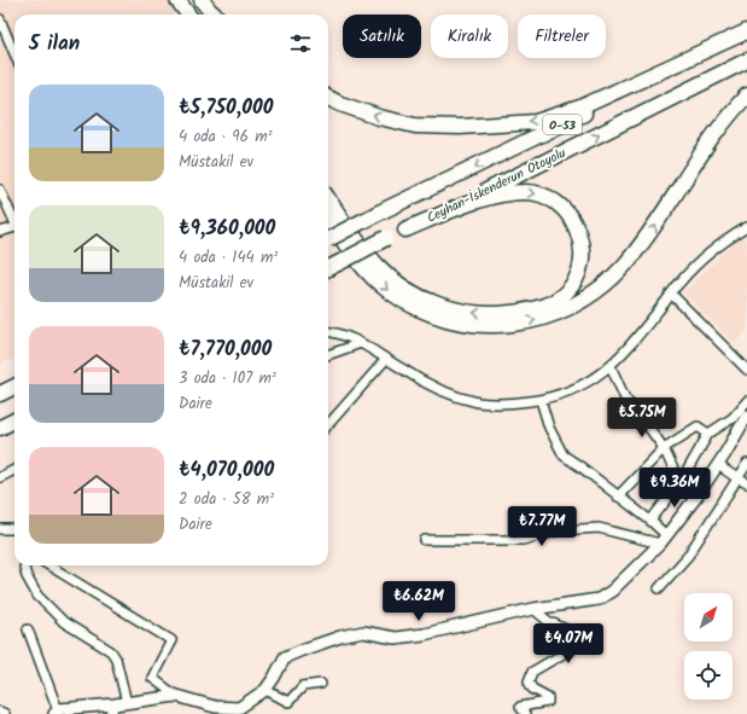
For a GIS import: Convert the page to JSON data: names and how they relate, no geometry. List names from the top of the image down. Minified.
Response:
{"streets":{"highway":["O-53","Ceyhan-İskenderun Otoyolu"]},"north":"top right","page":{"chip":["Satılık","Kiralık","Filtreler"],"heading":"5 ilan","list":[{"name":"₺5,750,000","note":"4 oda · 96 m² · Müstakil ev"},{"name":"₺9,360,000","note":"4 oda · 144 m² · Müstakil ev"},{"name":"₺7,770,000","note":"3 oda · 107 m² · Daire"},{"name":"₺4,070,000","note":"2 oda · 58 m² · Daire"}],"price":["₺5.75M","₺9.36M","₺7.77M","₺6.62M","₺4.07M"]}}
